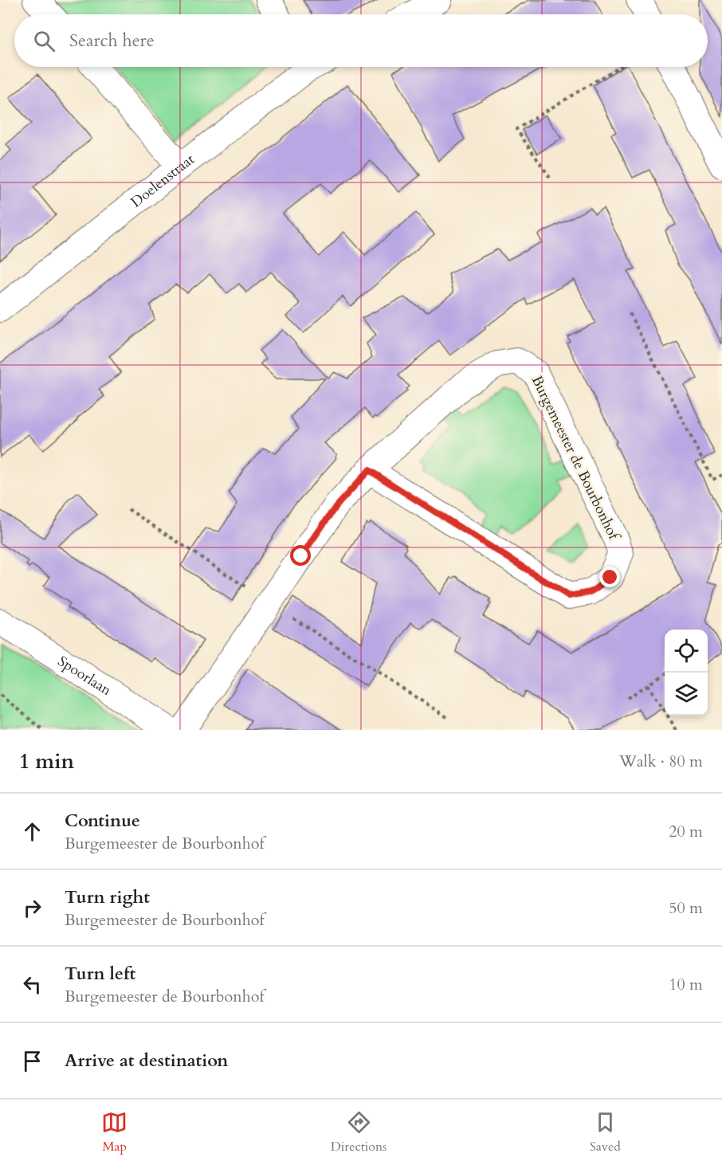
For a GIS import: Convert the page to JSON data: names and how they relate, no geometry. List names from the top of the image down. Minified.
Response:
{"streets":{"street":["Doelenstraat","Burgemeester de Bourbonhof","Spoorlaan"]},"page":{"search":"Search here","heading":["1 min","Walk · 80 m"],"list":[["Continue","Burgemeester de Bourbonhof","20 m"],["Turn right","Burgemeester de Bourbonhof","50 m"],["Turn left","Burgemeester de Bourbonhof","10 m"],"Arrive at destination"],"nav":["Map","Directions","Saved"]}}
